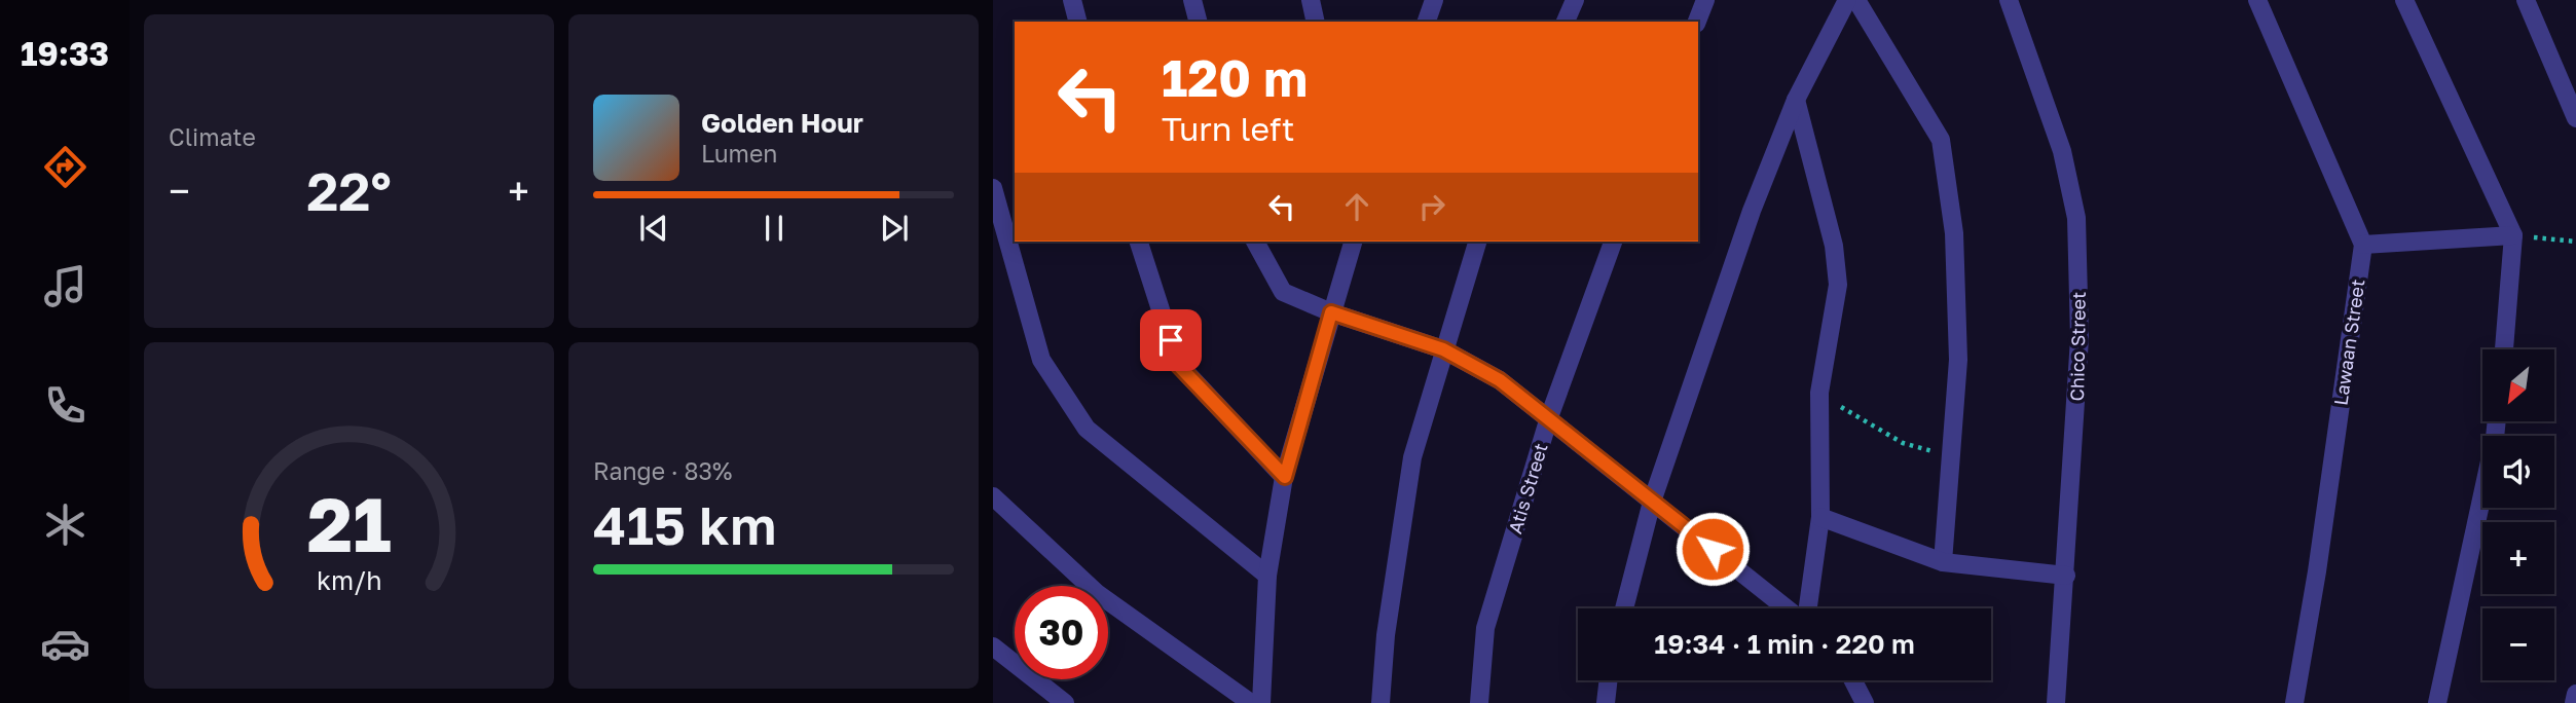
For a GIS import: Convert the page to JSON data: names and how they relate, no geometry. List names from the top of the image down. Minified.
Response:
{"streets":{"street":["Lawaan Street","Chico Street","Atis Street"]},"north":"bottom left","page":{"tabs":"19:33","tile":["Climate",["Range · 83%","415 km"]],"turn":["120 m","Turn left"],"song":["Golden Hour","Lumen"],"heat":["−","22°","+"],"map_buttons":["+","−"],"limit":"30","trip":"19:34 · 1 min · 220 m","gauge":["21","km/h"]}}
